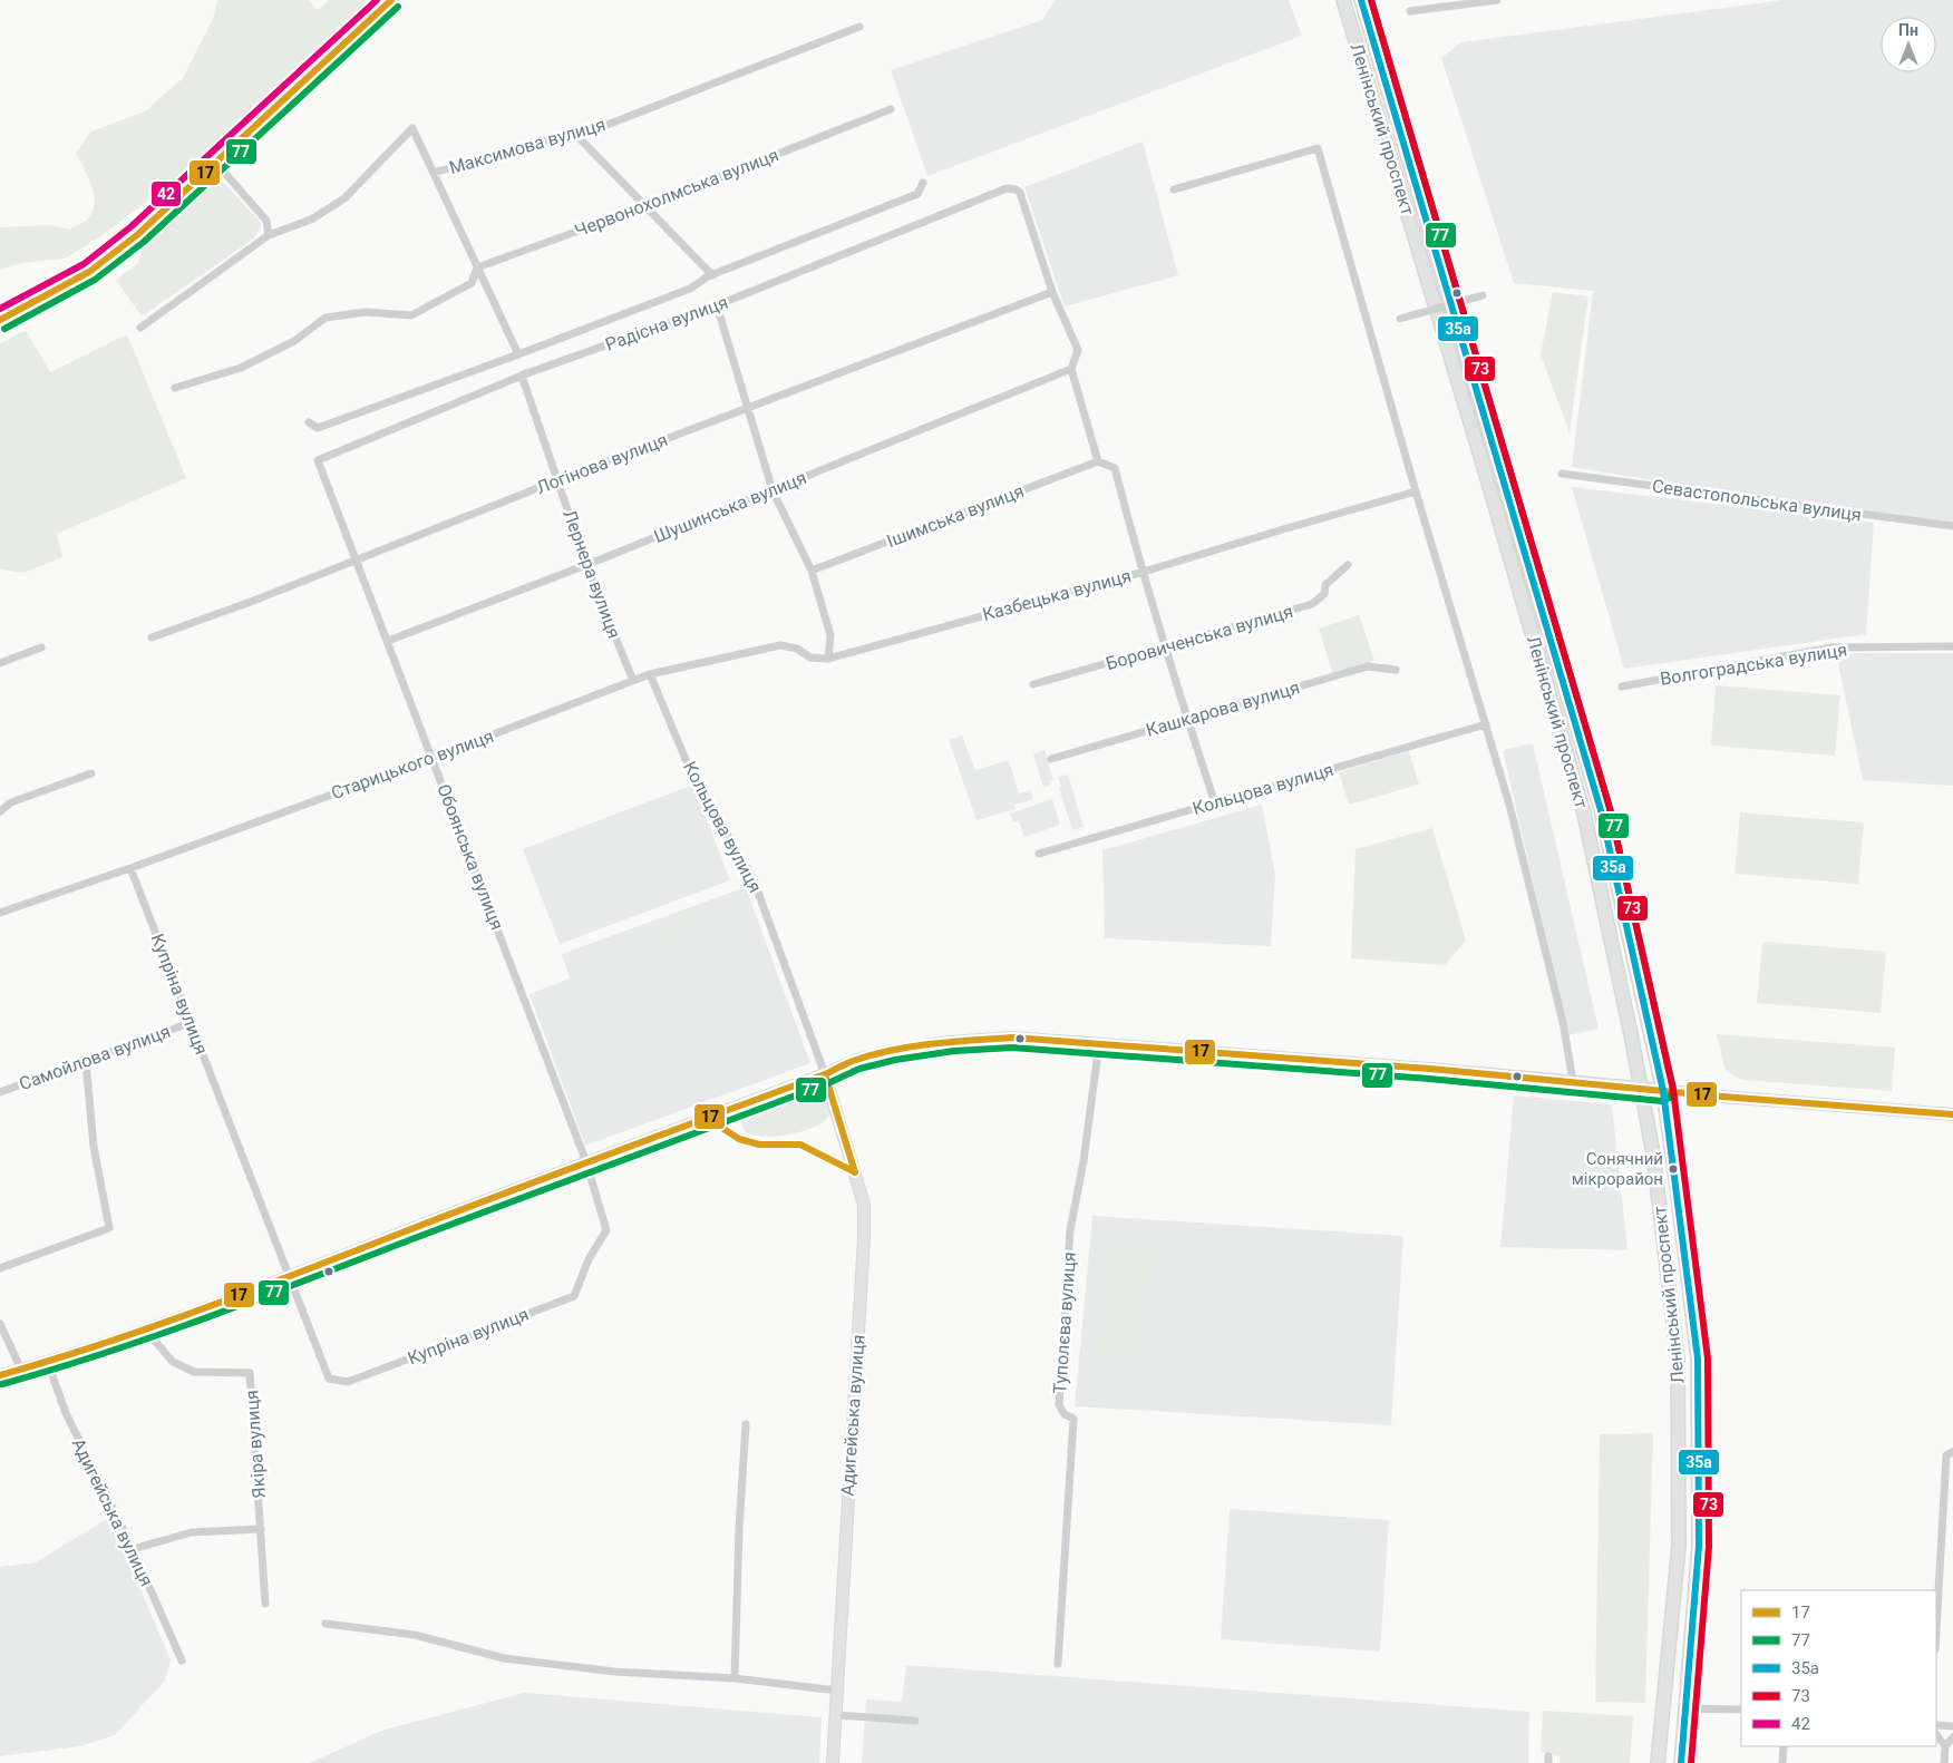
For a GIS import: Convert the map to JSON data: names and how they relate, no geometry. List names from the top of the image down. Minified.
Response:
{"streets":{"main road":["Ленінський проспект","Адигейська вулиця"],"street":["Максимова вулиця","Червонохолмська вулиця","Радісна вулиця","Логінова вулиця","Севастопольська вулиця","Шушинська вулиця","Ішимська вулиця","Лернера вулиця","Казбецька вулиця","Боровиченська вулиця","Волгоградська вулиця","Кашкарова вулиця","Старицького вулиця","Кольцова вулиця","Обоянська вулиця","Купріна вулиця","Самойлова вулиця","Туполєва вулиця","Якіра вулиця"]},"crossings":[["Радісна вулиця","Логінова вулиця"],["Радісна вулиця","Лернера вулиця"],["Радісна вулиця","Обоянська вулиця"],["Логінова вулиця","Лернера вулиця"],["Логінова вулиця","Обоянська вулиця"],["Шушинська вулиця","Лернера вулиця"],["Шушинська вулиця","Обоянська вулиця"],["Лернера вулиця","Старицького вулиця"],["Казбецька вулиця","Старицького вулиця"],["Старицького вулиця","Кольцова вулиця"],["Старицького вулиця","Обоянська вулиця"],["Старицького вулиця","Купріна вулиця"],["Кольцова вулиця","Адигейська вулиця"],["Обоянська вулиця","Купріна вулиця"],["Купріна вулиця","Самойлова вулиця"]],"places":["Сонячний мікрорайон"],"lines":["transit line 17","transit line 77","transit line 35а","transit line 73","transit line 42"],"legend":["17","77","35а","73","42"],"north":"top"}
